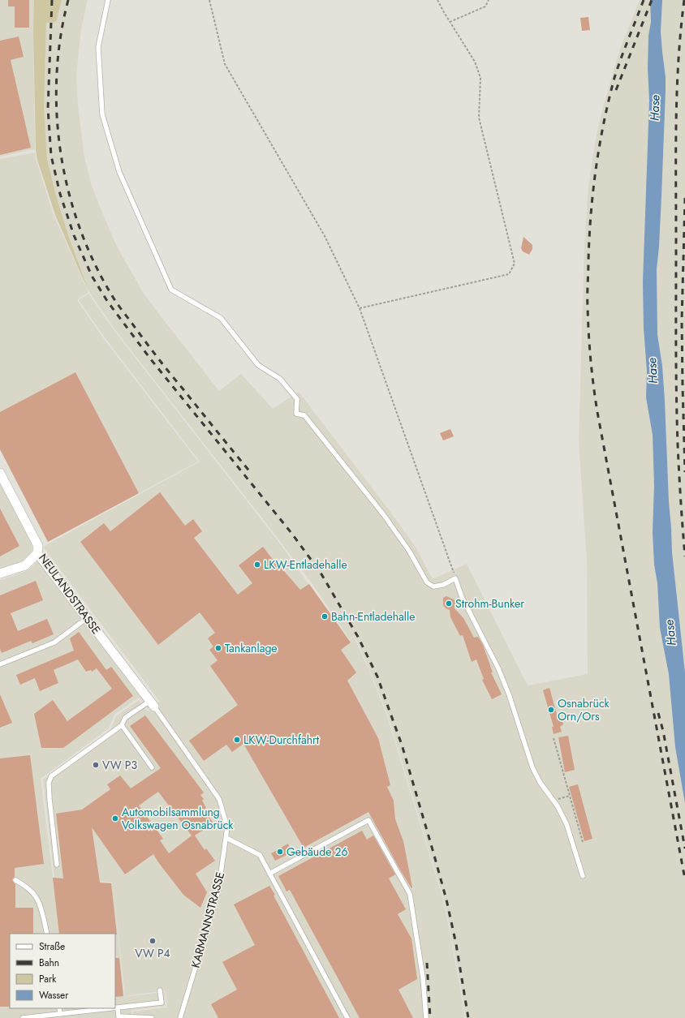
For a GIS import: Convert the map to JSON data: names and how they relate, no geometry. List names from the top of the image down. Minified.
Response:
{"streets":{"street":["NEULANDSTRASSE"],"lane":["KARMANNSTRASSE"]},"crossings":[["NEULANDSTRASSE","KARMANNSTRASSE"]],"water":["Hase"],"places":["LKW-Entladehalle","Strohm-Bunker","Bahn-Entladehalle","Tankanlage","Osnabrück Orn/Ors","LKW-Durchfahrt","VW P3","Automobilsammlung Volkswagen Osnabrück","Gebäude 26","VW P4"],"legend":["Straße","Bahn","Park","Wasser"]}
